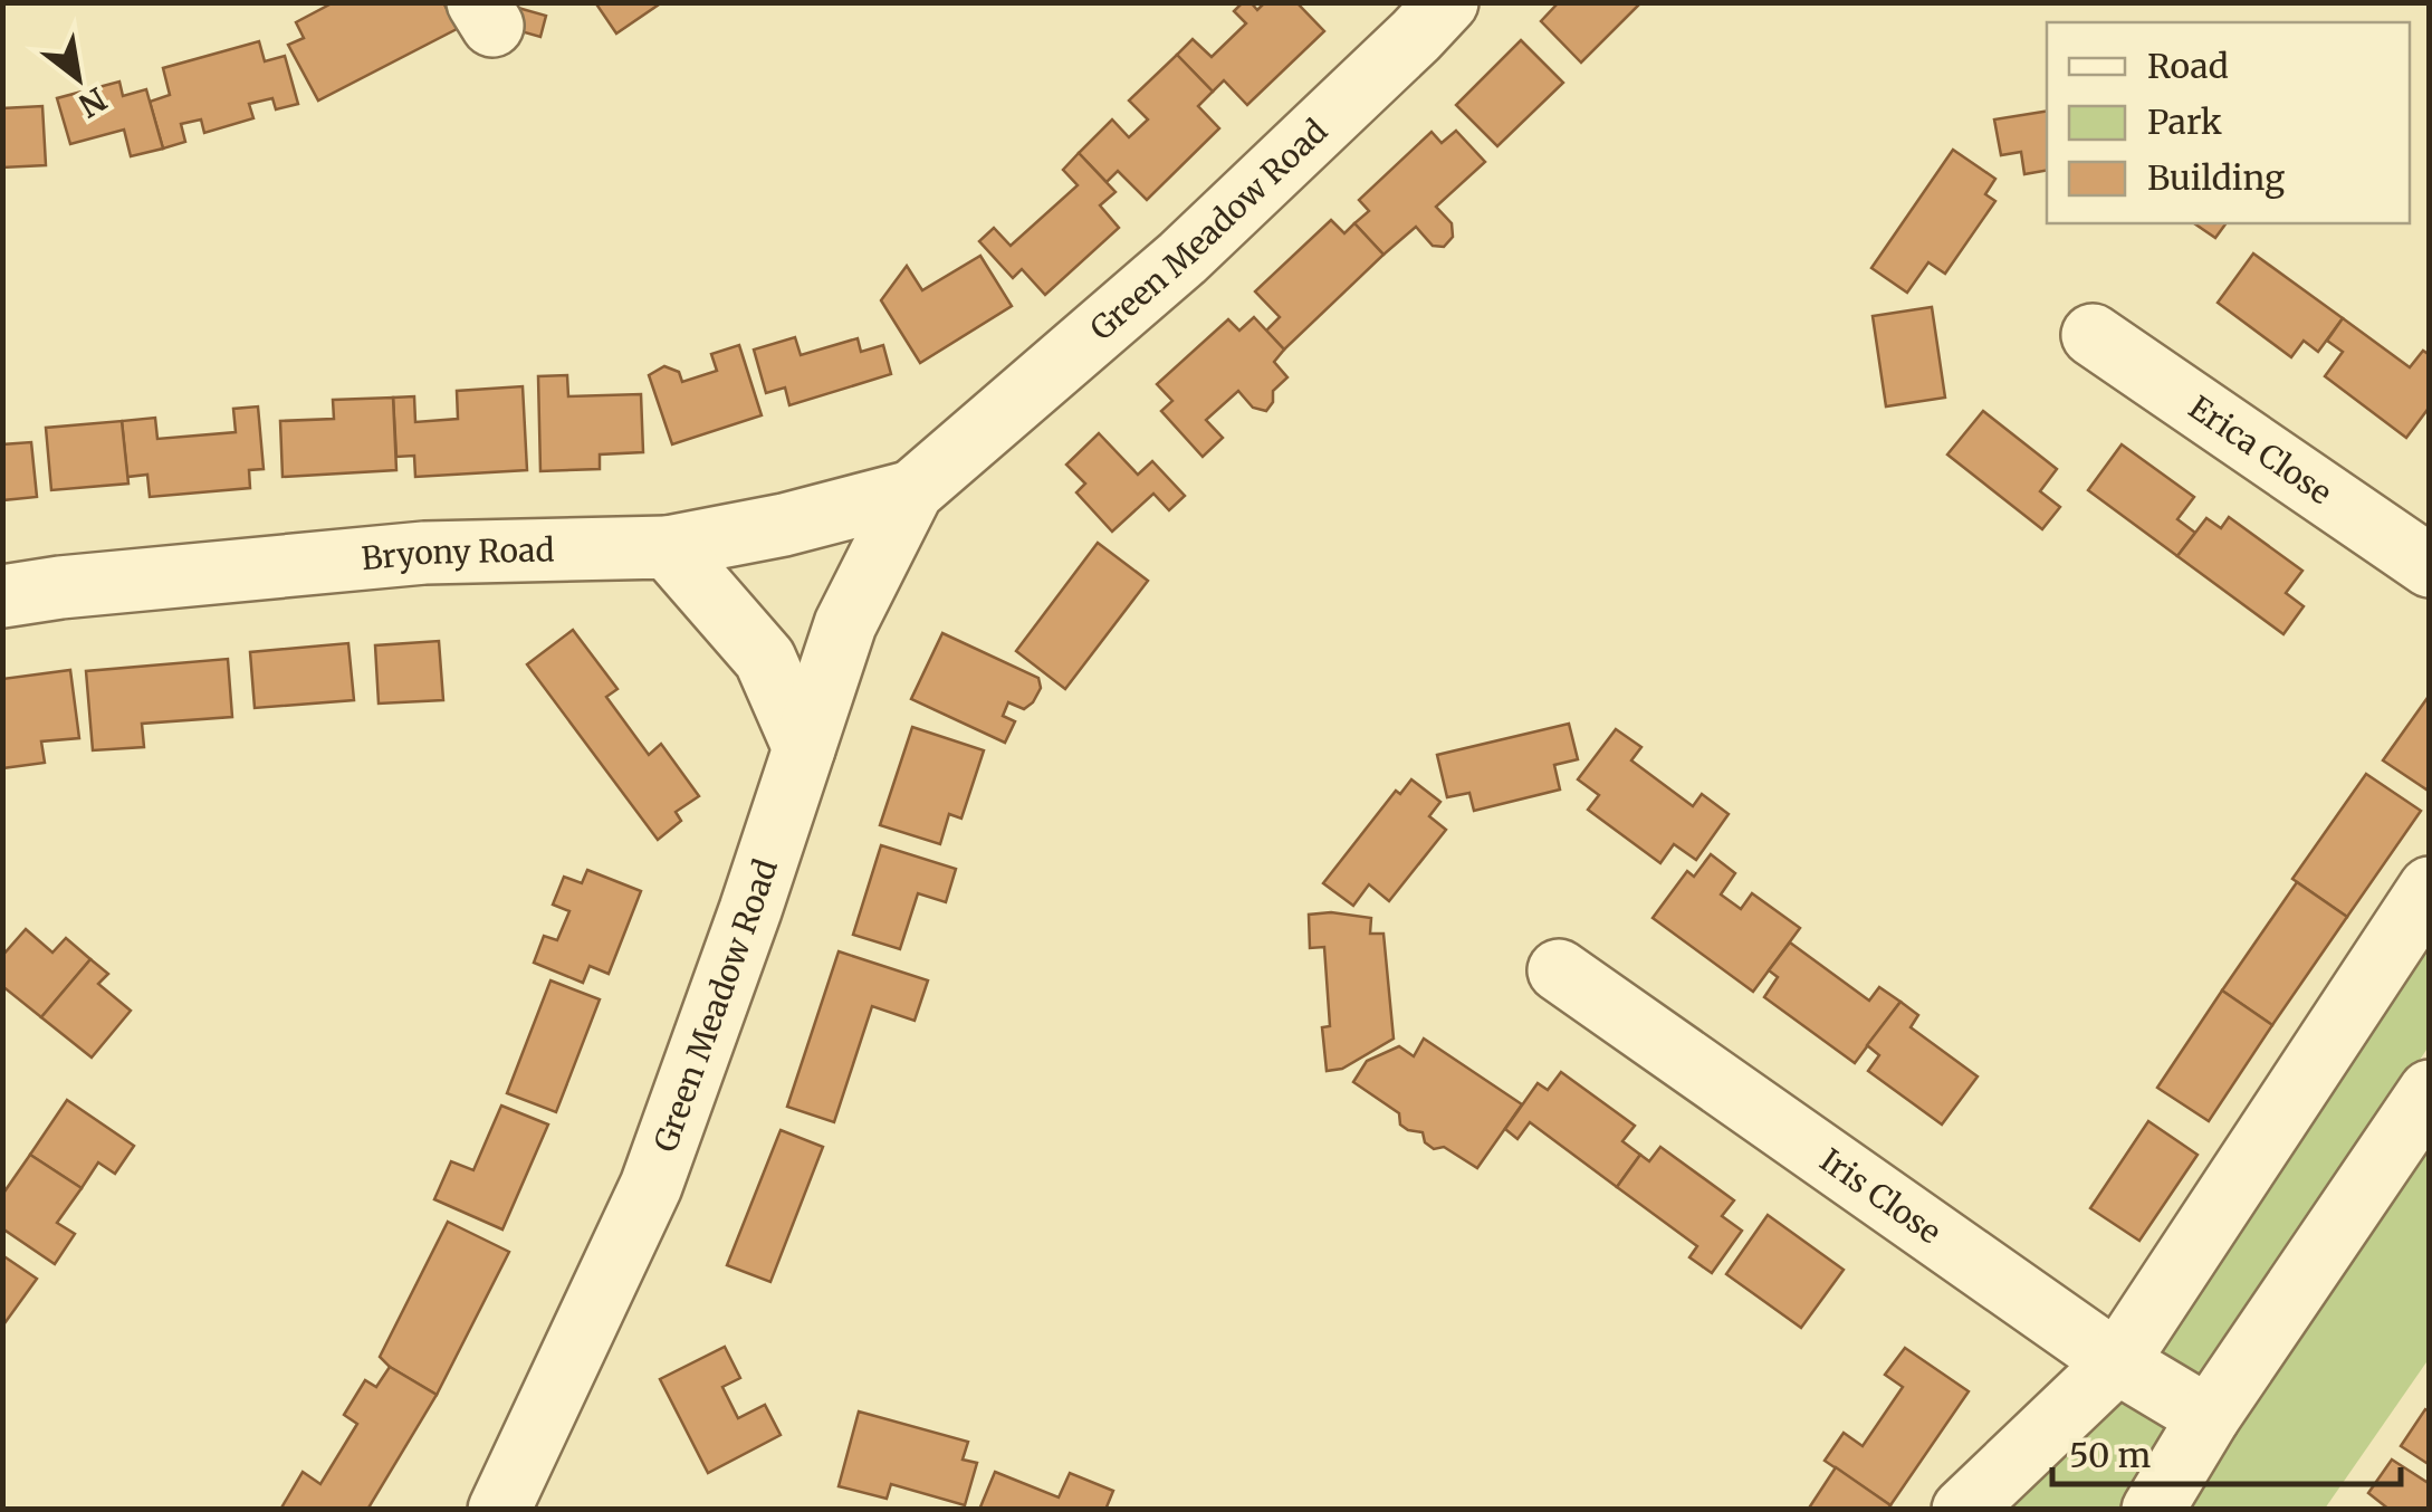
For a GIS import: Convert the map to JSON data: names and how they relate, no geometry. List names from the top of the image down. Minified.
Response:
{"streets":{"street":["Green Meadow Road","Erica Close","Bryony Road","Iris Close"]},"crossings":[["Green Meadow Road","Bryony Road"]],"legend":["Road","Park","Building"],"scale_bar":"50 m","north":"bottom right"}
